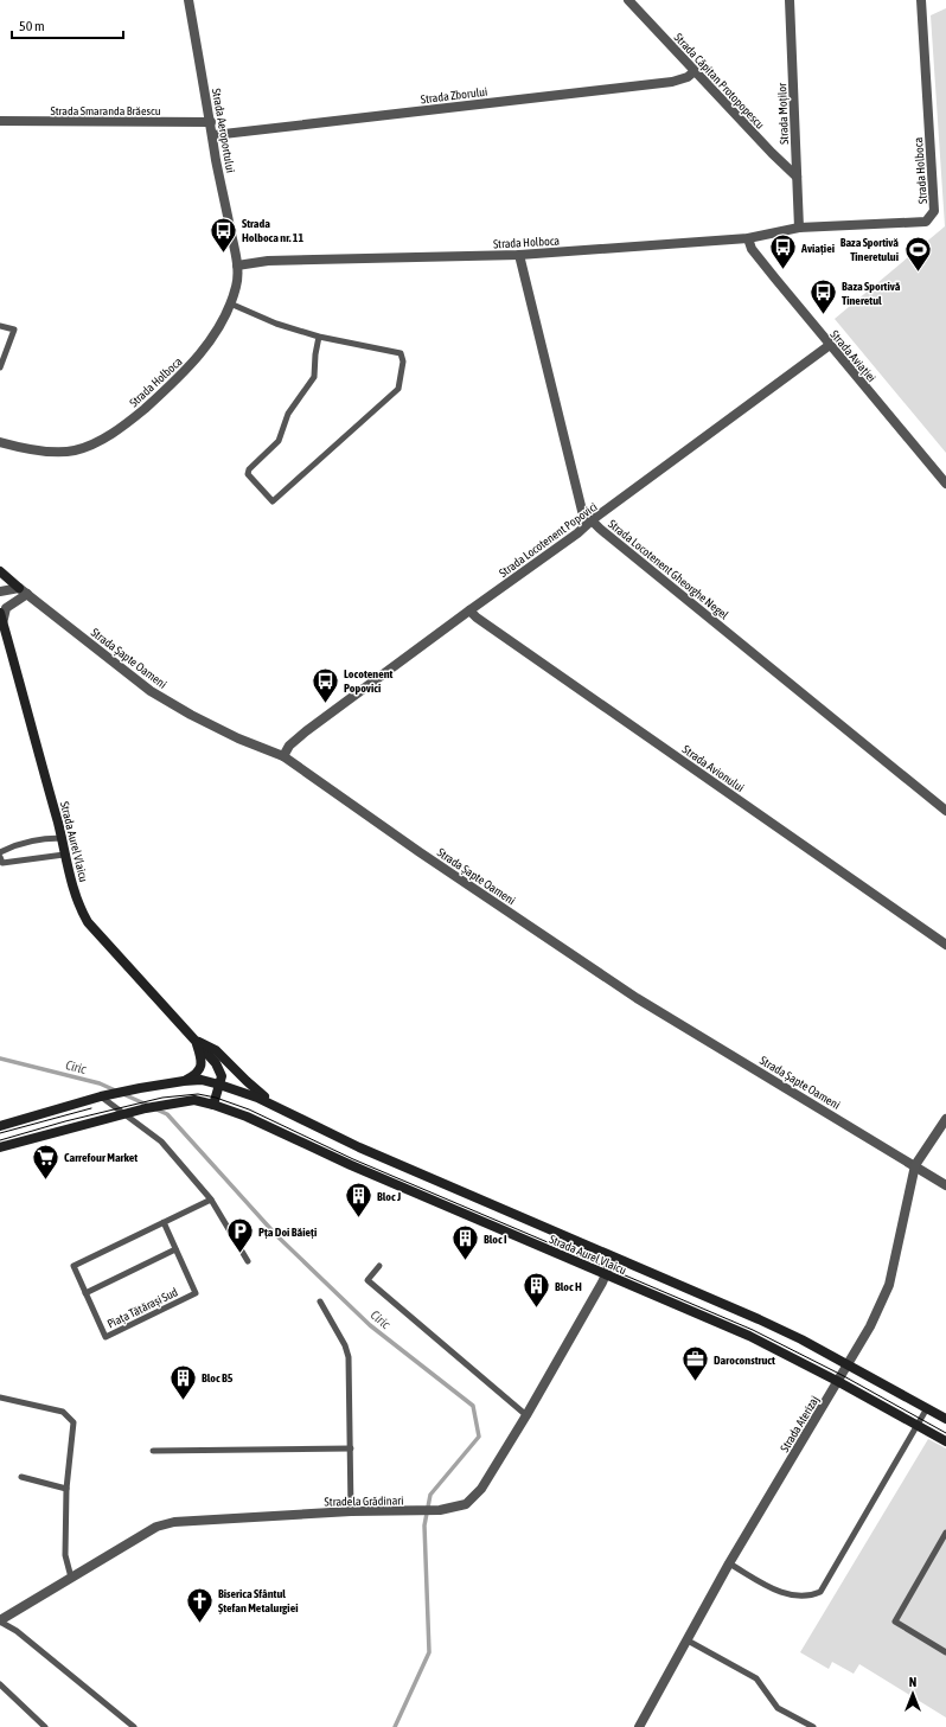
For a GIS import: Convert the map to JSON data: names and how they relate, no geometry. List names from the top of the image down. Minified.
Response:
{"streets":{"main road":["Strada Aurel Vlaicu"],"street":["Strada Căpitan Protopopescu","Strada Zborului","Strada Smaranda Brăescu","Strada Moților","Strada Aeroportului","Strada Holboca","Strada Aviației","Strada Locotenent Popovici","Strada Locotenent Gheorghe Negel","Strada Șapte Oameni","Strada Avionului","Strada Aterizaj","Stradela Grădinari"],"lane":["Piața Tătărași Sud"]},"crossings":[["Strada Căpitan Protopopescu","Strada Zborului"],["Strada Căpitan Protopopescu","Strada Moților"],["Strada Zborului","Strada Aeroportului"],["Strada Smaranda Brăescu","Strada Aeroportului"],["Strada Moților","Strada Holboca"],["Strada Aeroportului","Strada Holboca"],["Strada Holboca","Strada Aviației"],["Strada Holboca","Strada Locotenent Gheorghe Negel"],["Strada Aviației","Strada Locotenent Popovici"],["Strada Locotenent Popovici","Strada Locotenent Gheorghe Negel"],["Strada Locotenent Popovici","Strada Șapte Oameni"],["Strada Locotenent Popovici","Strada Avionului"],["Strada Șapte Oameni","Strada Aterizaj"],["Strada Aurel Vlaicu","Strada Aterizaj"],["Strada Aurel Vlaicu","Stradela Grădinari"]],"water":["Ciric"],"places":{"bus stop":["Strada Holboca nr. 11","Aviației","Baza Sportivă Tineretul","Locotenent Popovici"],"sports":["Baza Sportivă Tineretului"],"supermarket":["Carrefour Market"],"building":["Bloc J","Bloc I","Bloc H","Bloc B5"],"parking":["Pța Doi Băieți"],"office":["Daroconstruct"],"church":["Biserica Sfântul Ștefan Metalurgiei"]},"scale_bar":"50 m","north":"top"}
